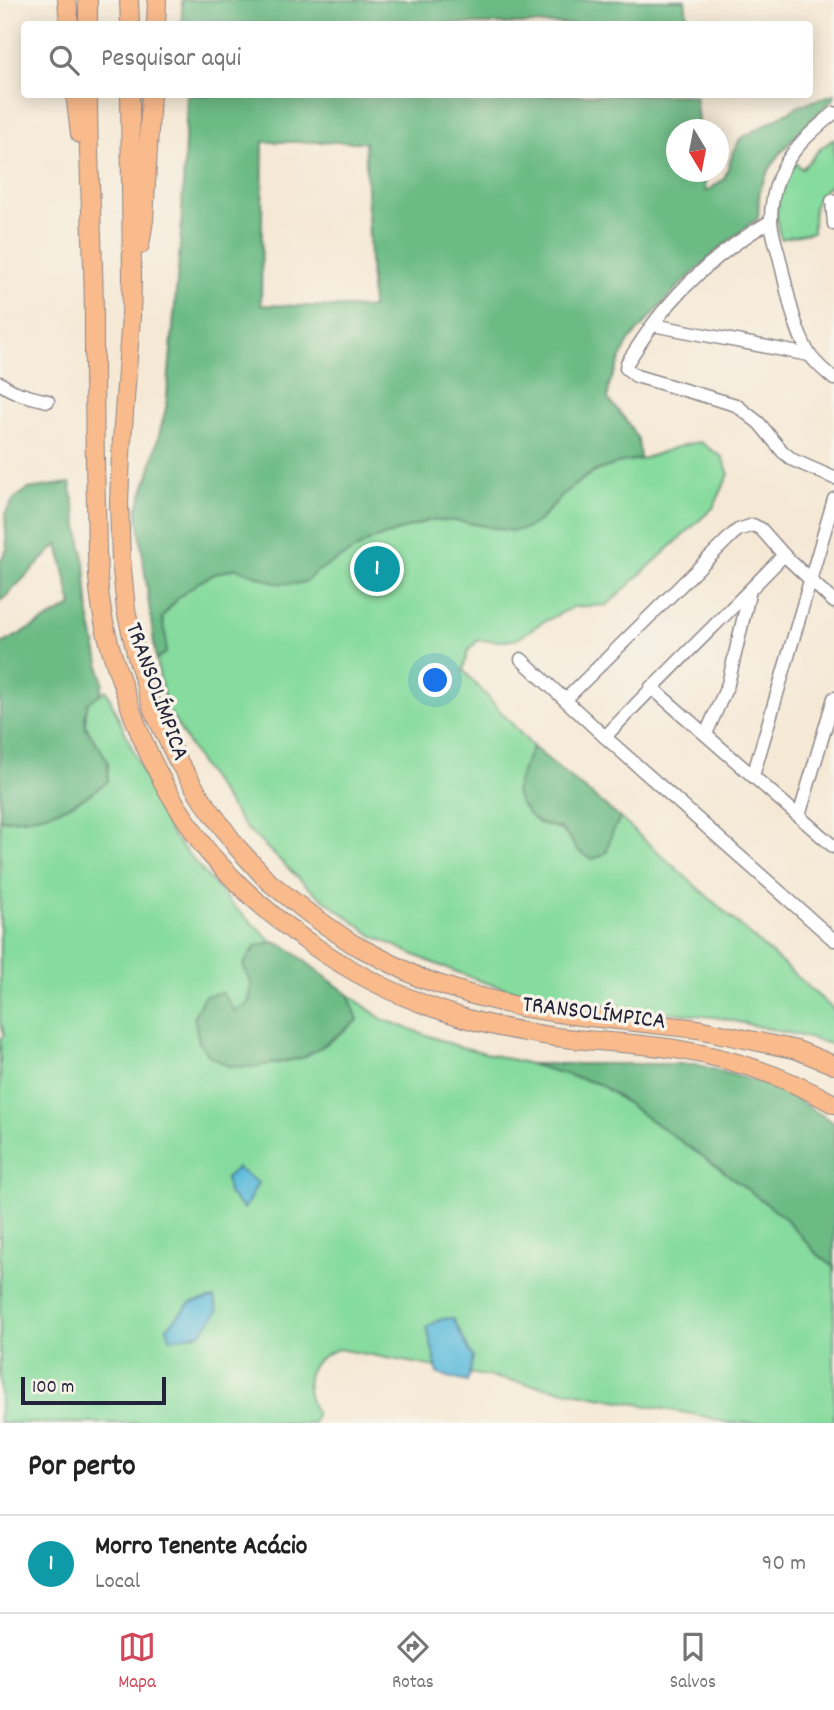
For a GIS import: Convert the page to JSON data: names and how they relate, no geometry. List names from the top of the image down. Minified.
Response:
{"streets":{"highway":["TRANSOLÍMPICA"]},"scale_bar":"100 m","north":"bottom","page":{"search":"Pesquisar aqui","pins":"1","scale":"100 m","heading":"Por perto","list":[{"mark":"1","name":"Morro Tenente Acácio","note":"Local","value":"90 m"}],"nav":["Mapa","Rotas","Salvos"]}}
